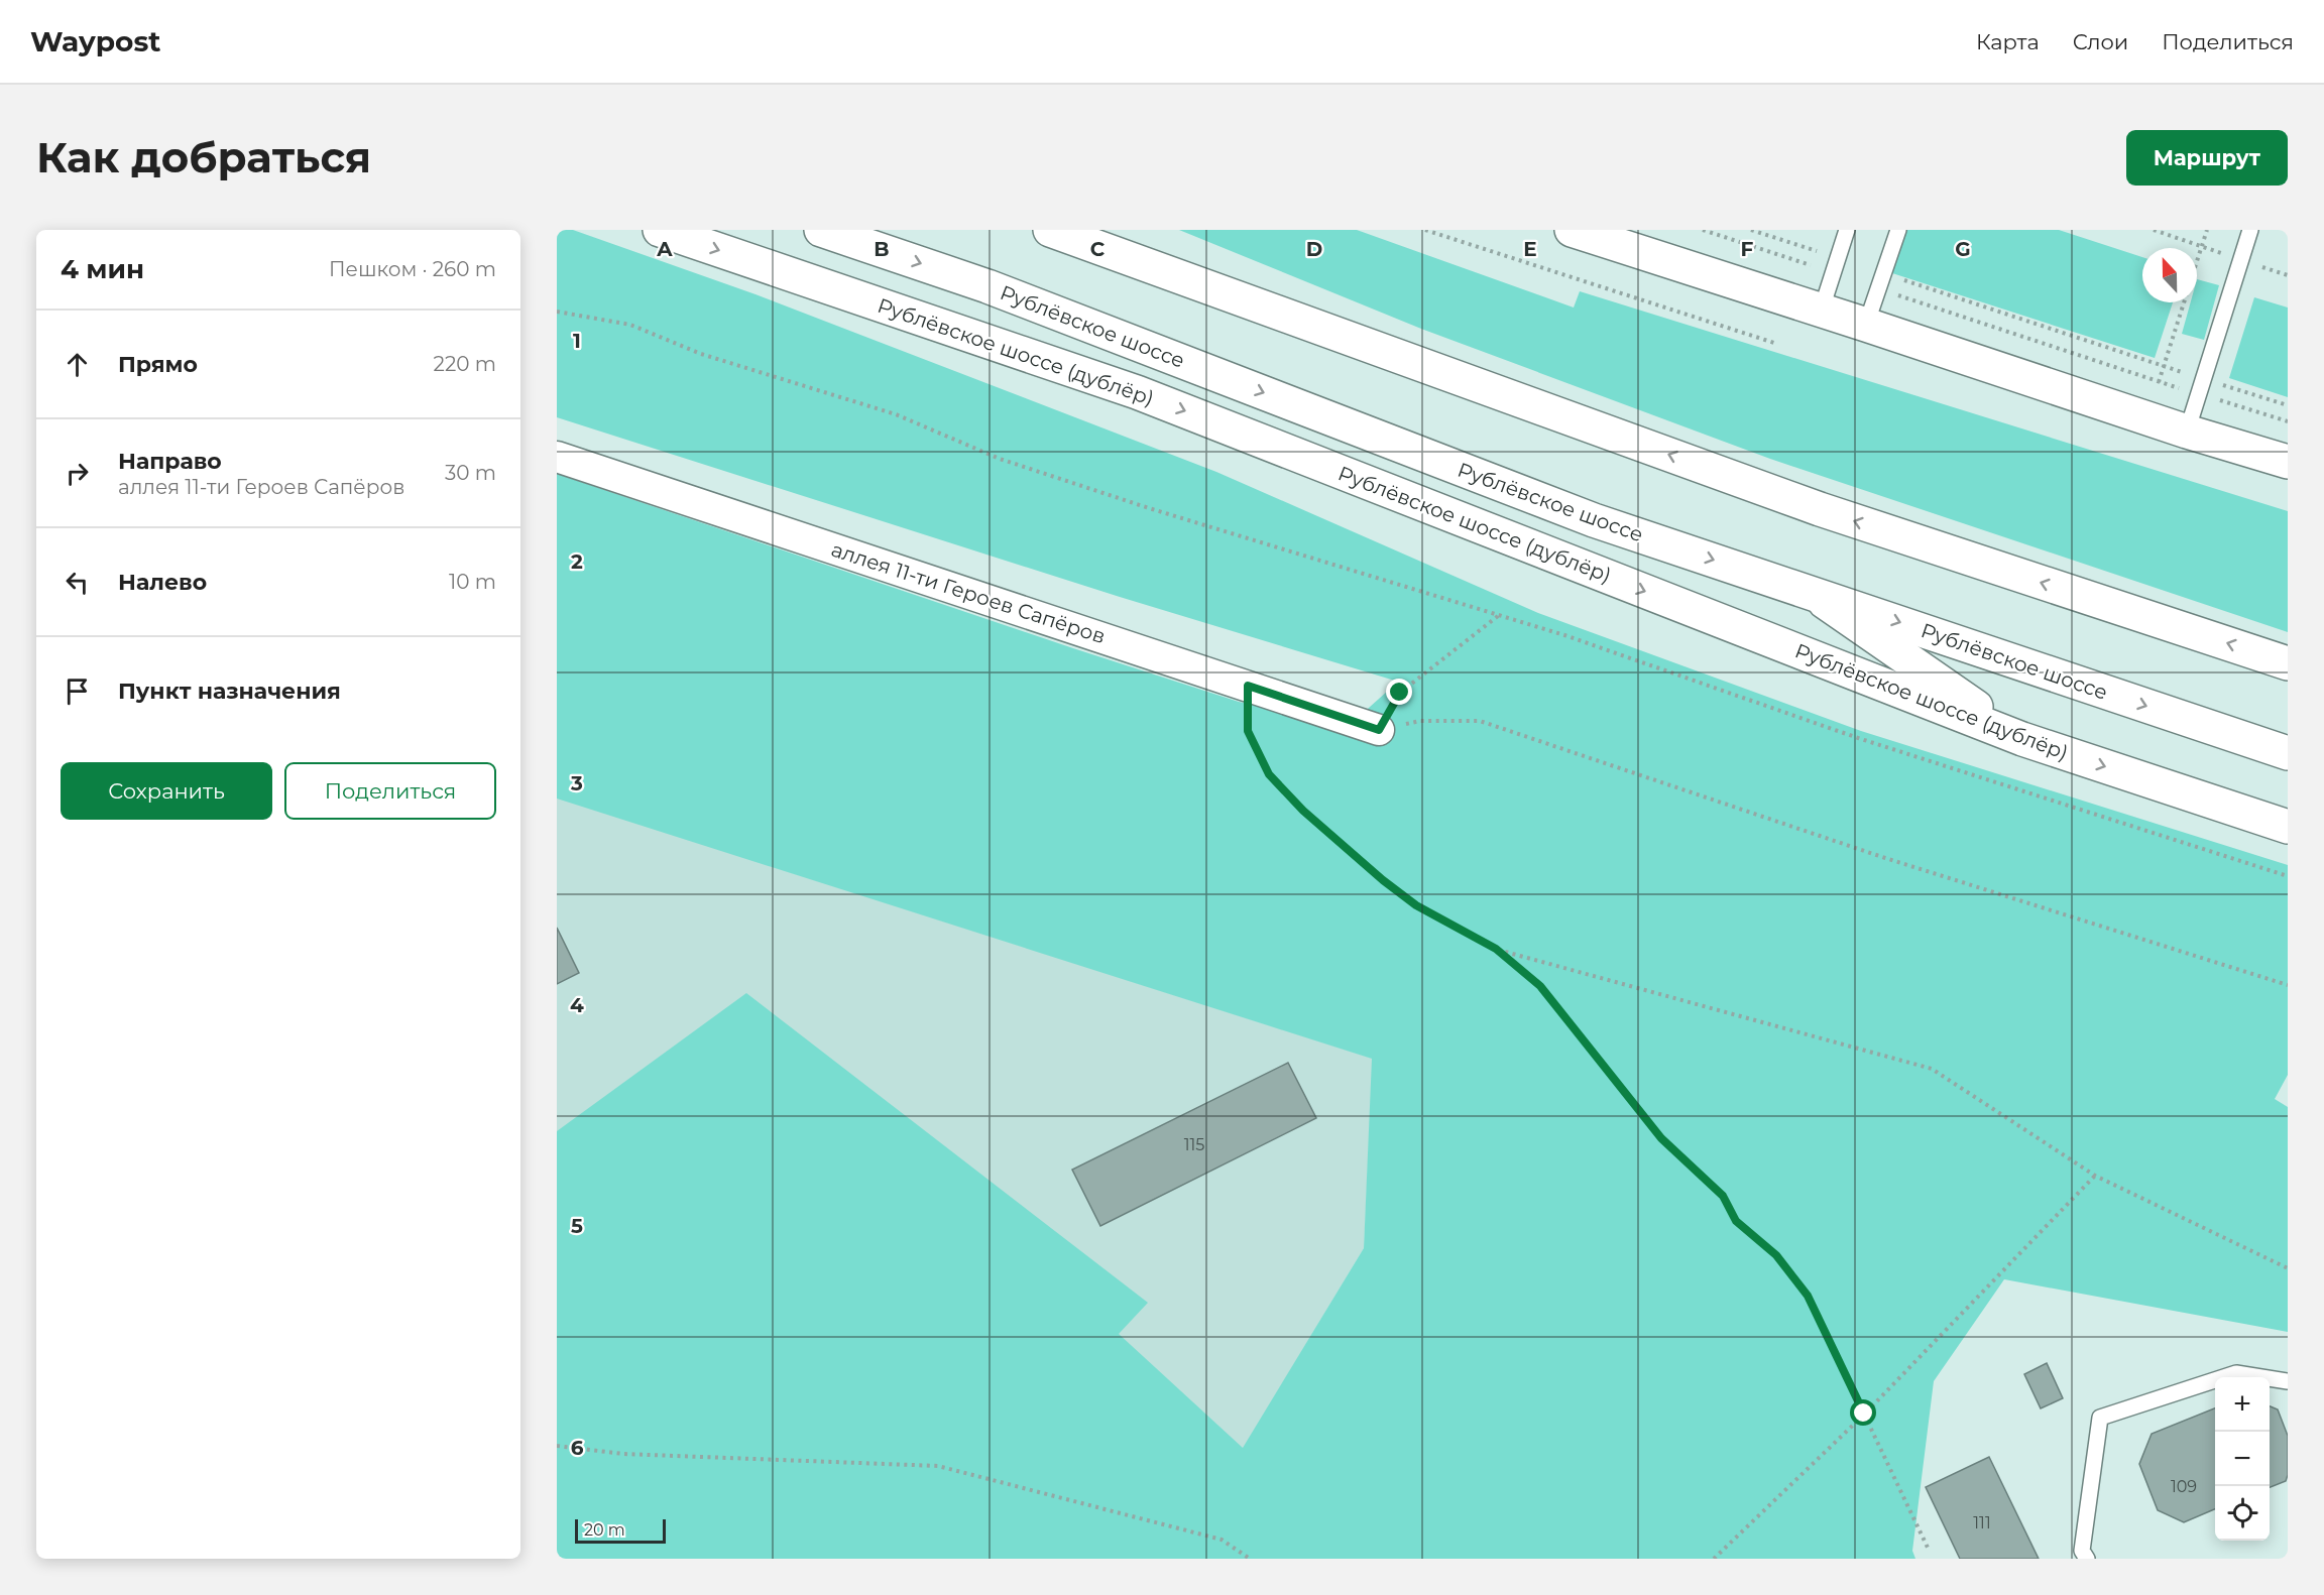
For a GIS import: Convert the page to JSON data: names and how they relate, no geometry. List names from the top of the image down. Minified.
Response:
{"streets":{"main road":["Рублёвское шоссе","Рублёвское шоссе (дублёр)"],"street":["аллея 11-ти Героев Сапёров"]},"house_numbers":["115","109","111"],"scale_bar":"20 m","north":"top","page":{"header":"Waypost","nav":["Карта","Слои","Поделиться"],"buttons":["Маршрут",["Сохранить","Поделиться"]],"title":"Как добраться","heading":["4 мин","Пешком · 260 m"],"list":[["Прямо","220 m"],["Направо","аллея 11-ти Героев Сапёров","30 m"],["Налево","10 m"],"Пункт назначения"],"map_buttons":["+","−"],"scale":"20 m"},"grid":{"columns":["A","B","C","D","E","F","G"],"rows":["1","2","3","4","5","6"]}}
